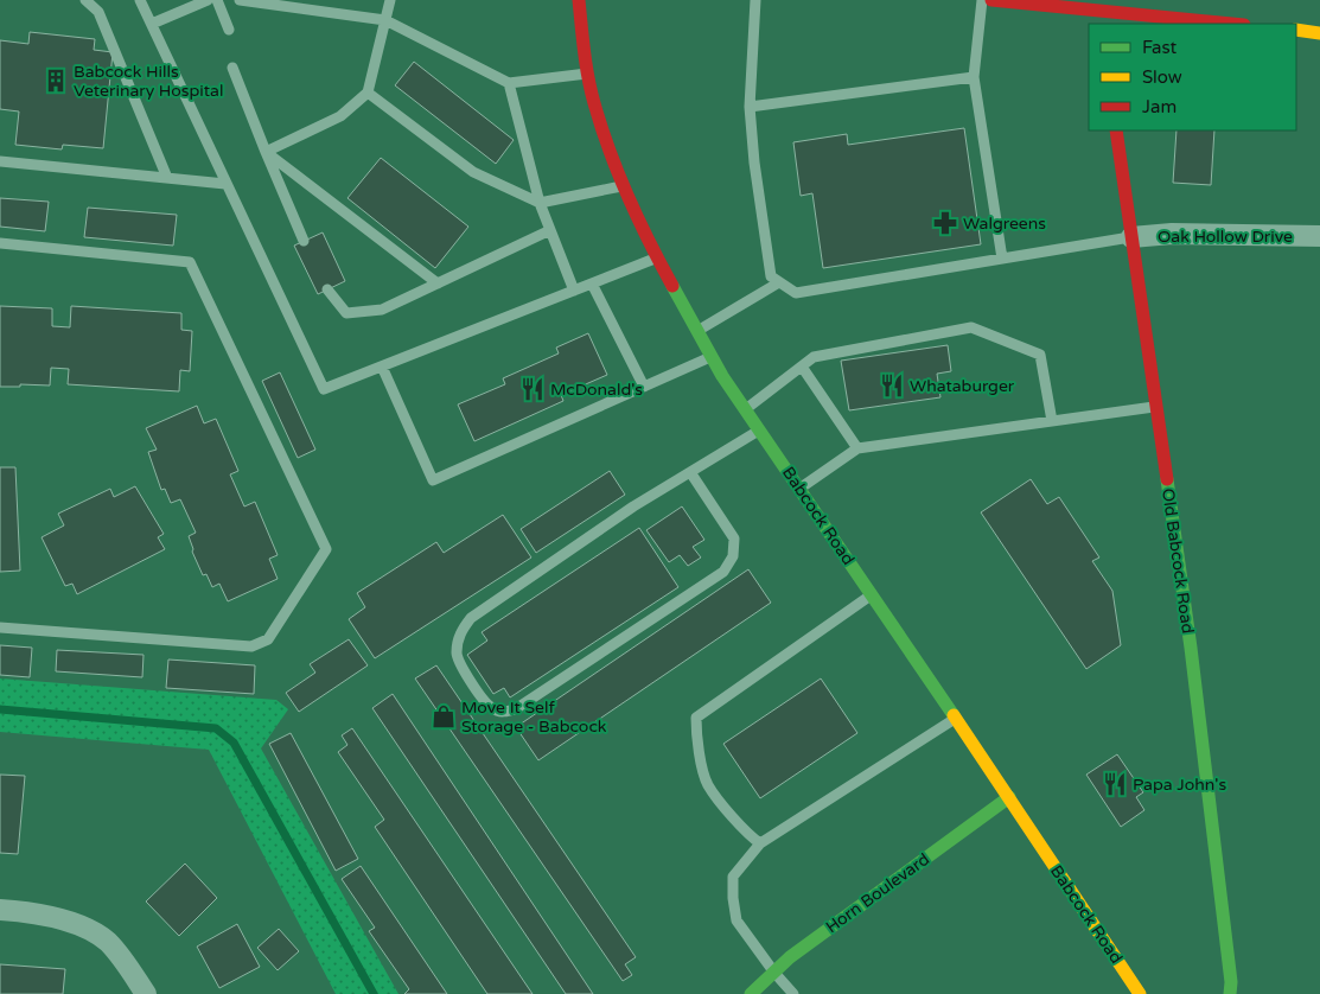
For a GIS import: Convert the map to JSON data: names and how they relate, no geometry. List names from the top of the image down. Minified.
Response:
{"streets":{"main road":["Babcock Road","Old Babcock Road","Horn Boulevard"],"street":["Oak Hollow Drive"]},"crossings":[["Oak Hollow Drive","Old Babcock Road"],["Babcock Road","Horn Boulevard"]],"places":{"building":["Babcock Hills Veterinary Hospital"],"pharmacy":["Walgreens"],"restaurant":["Whataburger","McDonald's","Papa John's"],"shop":["Move It Self Storage - Babcock"]},"legend":["Fast","Slow","Jam"]}
